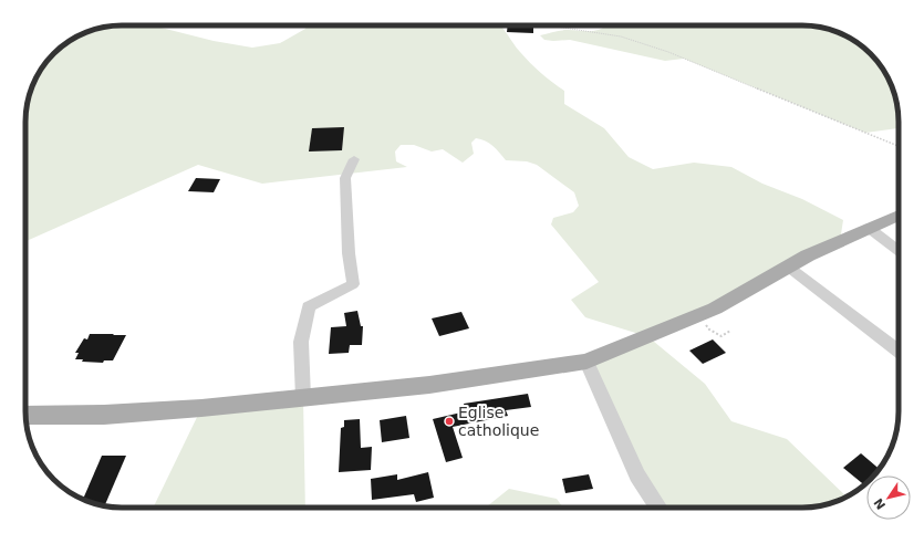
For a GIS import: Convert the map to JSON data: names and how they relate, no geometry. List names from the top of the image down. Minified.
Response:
{"places":["Eglise catholique"],"north":"bottom left"}
